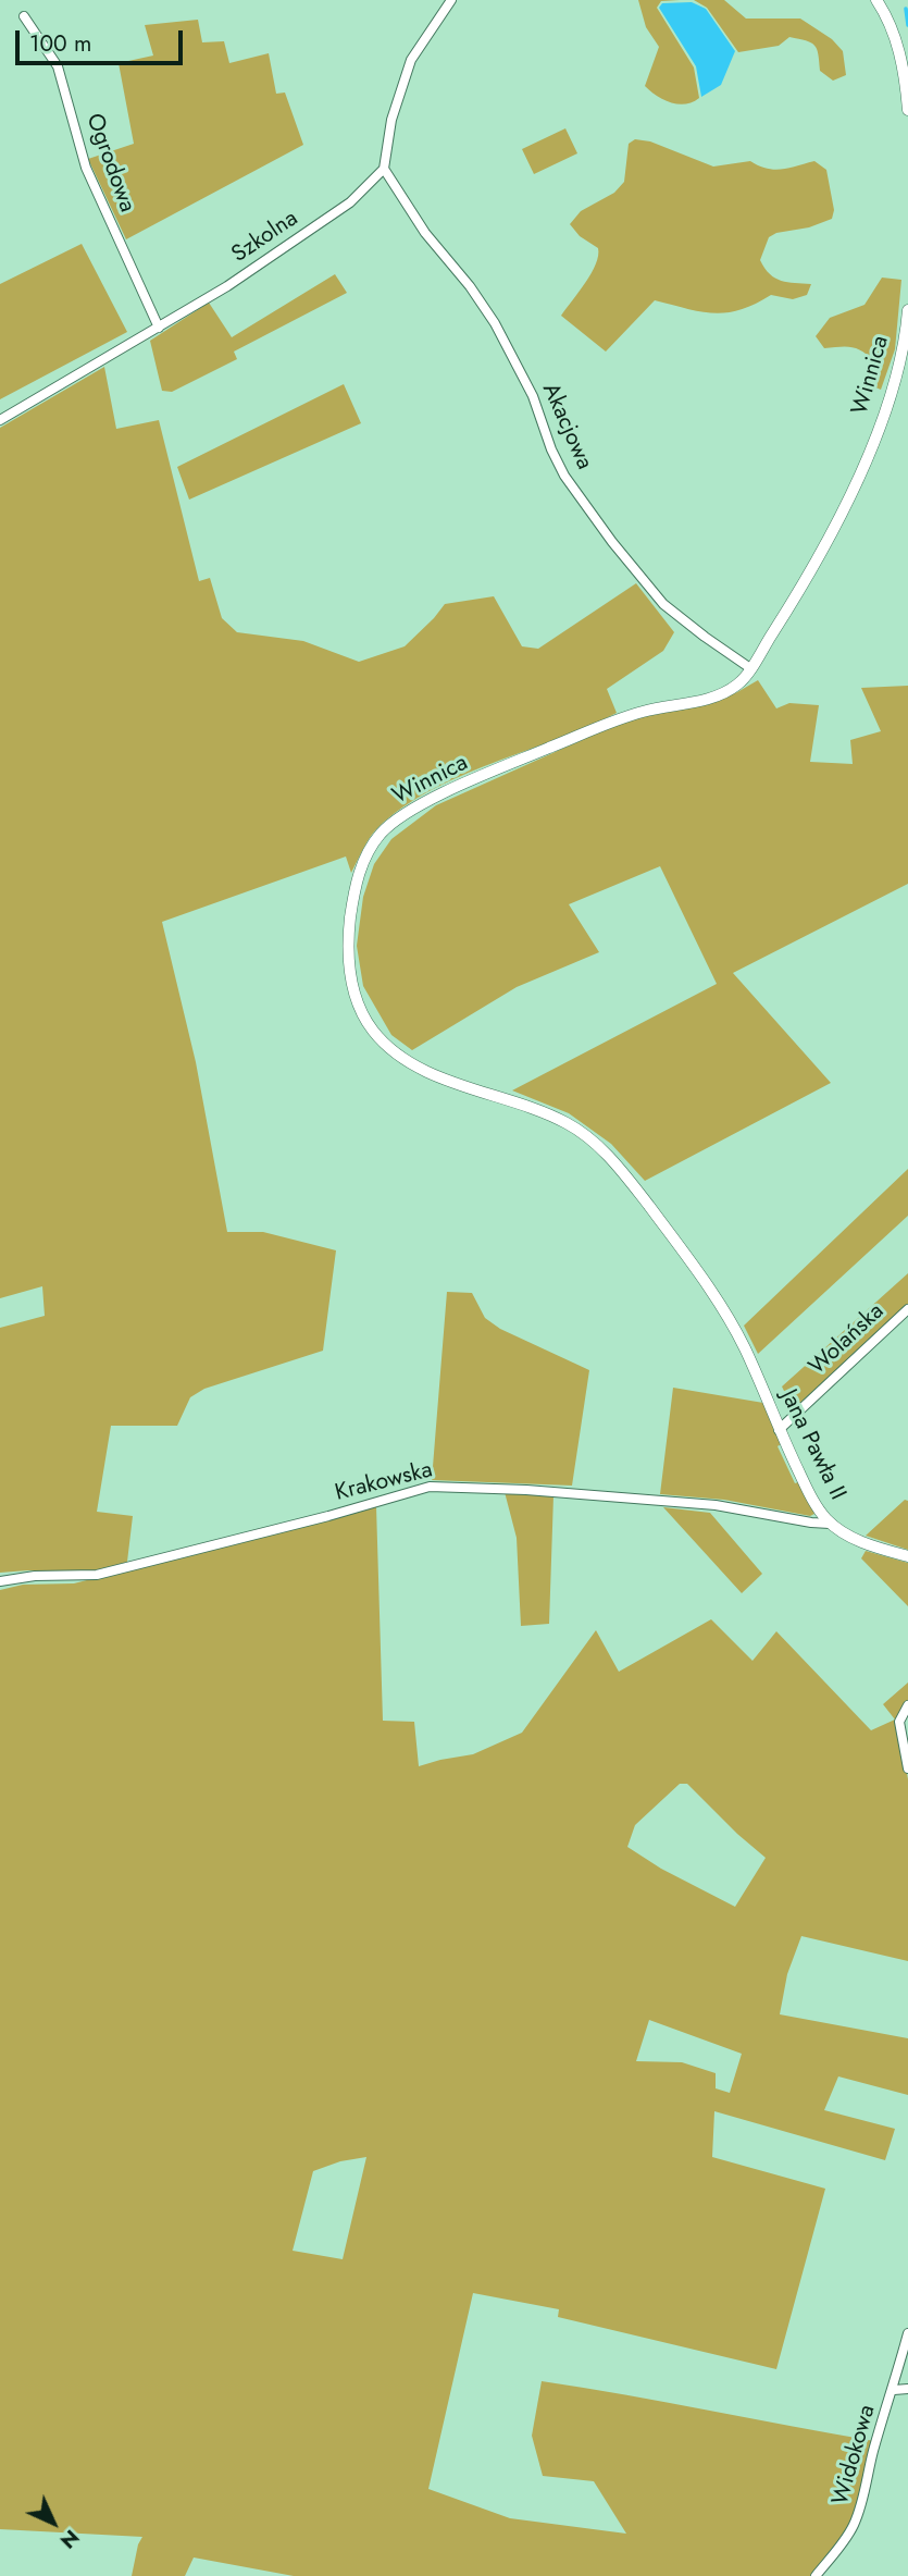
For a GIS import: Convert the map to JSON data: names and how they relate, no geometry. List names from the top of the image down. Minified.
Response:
{"streets":{"street":["Ogrodowa","Szkolna","Winnica","Akacjowa","Wolańska","Jana Pawła II","Krakowska","Widokowa"]},"crossings":[["Ogrodowa","Szkolna"],["Szkolna","Akacjowa"],["Winnica","Akacjowa"],["Winnica","Jana Pawła II"],["Wolańska","Jana Pawła II"],["Jana Pawła II","Krakowska"]],"scale_bar":"100 m","north":"bottom right"}
